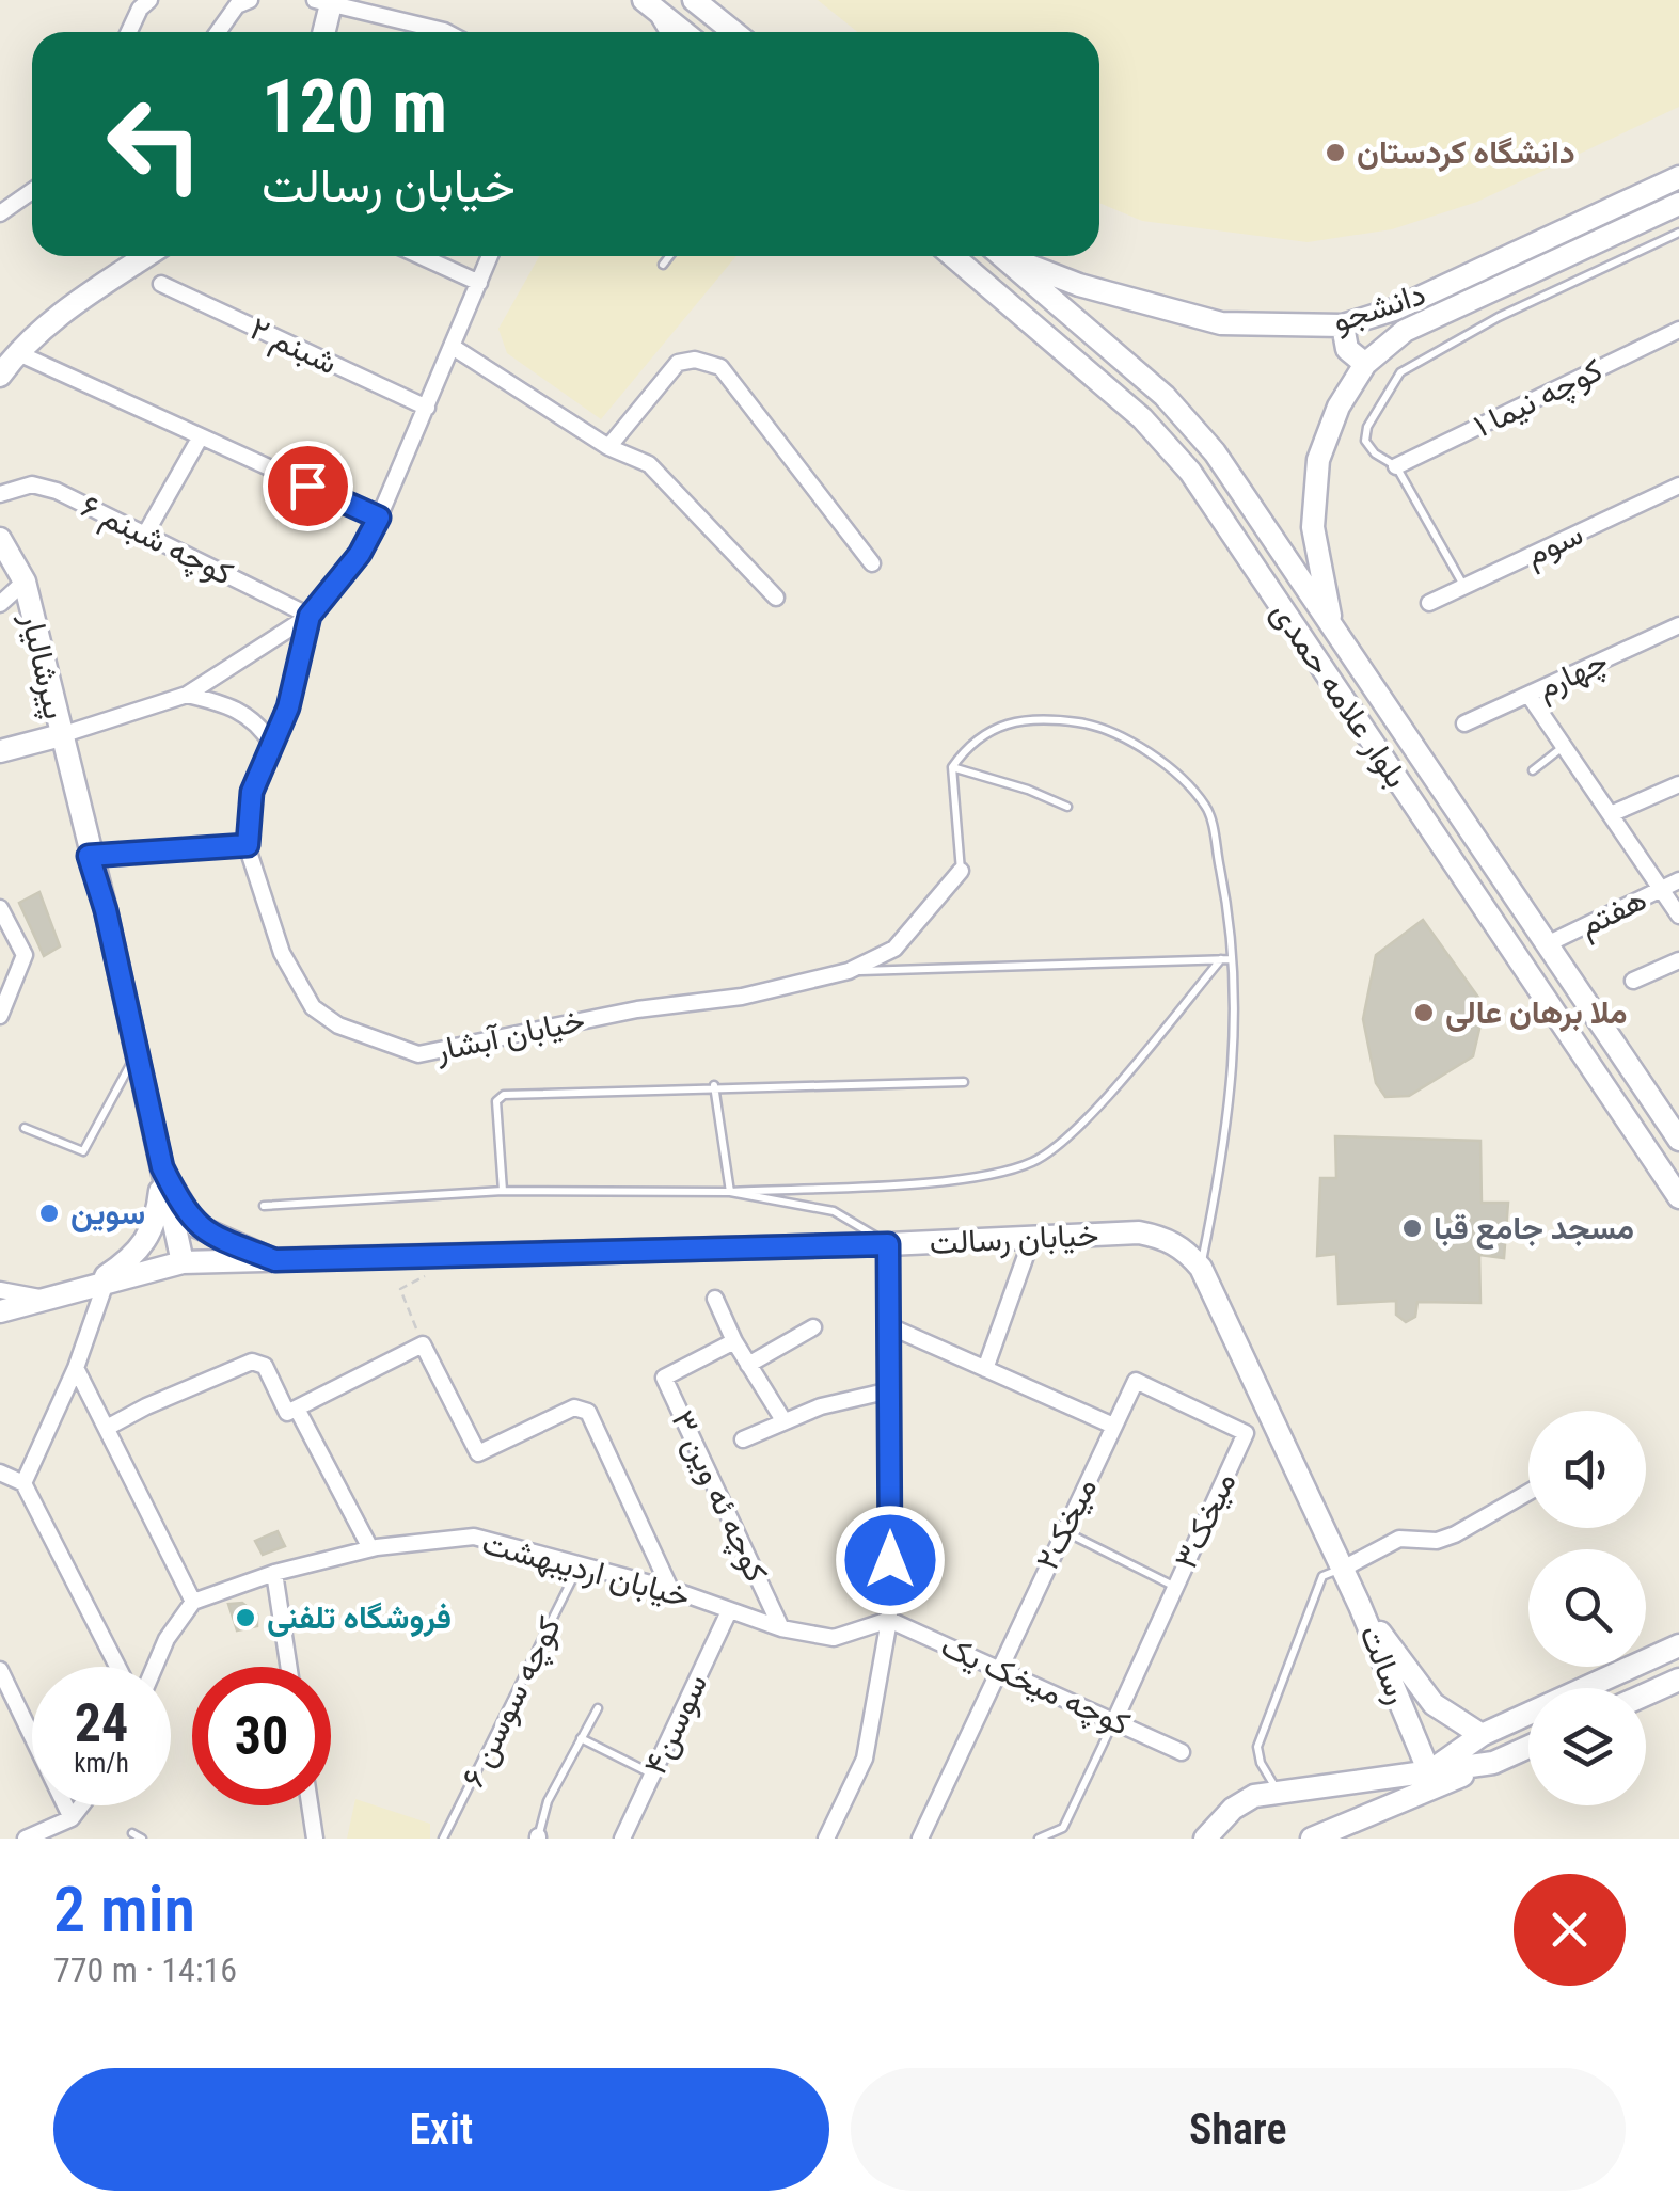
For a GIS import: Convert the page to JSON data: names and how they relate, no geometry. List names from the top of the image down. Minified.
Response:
{"streets":{"street":["دانشجو","شبنم ۲","کوچه نیما ۱","کوچه شبنم ۶","سوم","پیرشالیار","چهارم","بلوار علامه حمدی","هفتم","خیابان آبشار","خیابان رسالت","کوچه ئه وین ۳","میخک۳","میخک۲","خیابان اردیبهشت","رسالت","کوچه میخک یک","سوسن۴"],"lane":["کوچه سوسن ۶"]},"crossings":[["دانشجو","بلوار علامه حمدی"],["شبنم ۲","خیابان آبشار"],["کوچه شبنم ۶","خیابان آبشار"],["پیرشالیار","خیابان آبشار"],["پیرشالیار","خیابان رسالت"],["بلوار علامه حمدی","هفتم"],["خیابان رسالت","رسالت"],["کوچه ئه وین ۳","خیابان اردیبهشت"],["میخک۳","میخک۲"],["میخک۳","کوچه میخک یک"],["میخک۲","کوچه میخک یک"],["خیابان اردیبهشت","کوچه میخک یک"],["خیابان اردیبهشت","کوچه سوسن ۶"],["خیابان اردیبهشت","سوسن۴"]],"places":["دانشگاه کردستان","ملا برهان عالی","سوین","مسجد جامع قبا","فروشگاه تلفنی"],"page":{"turn":["120 m","خیابان رسالت"],"speed":"24 km/h","limit":"30","heading":["2 min","770 m · 14:16"],"buttons":["Exit","Share"]}}
